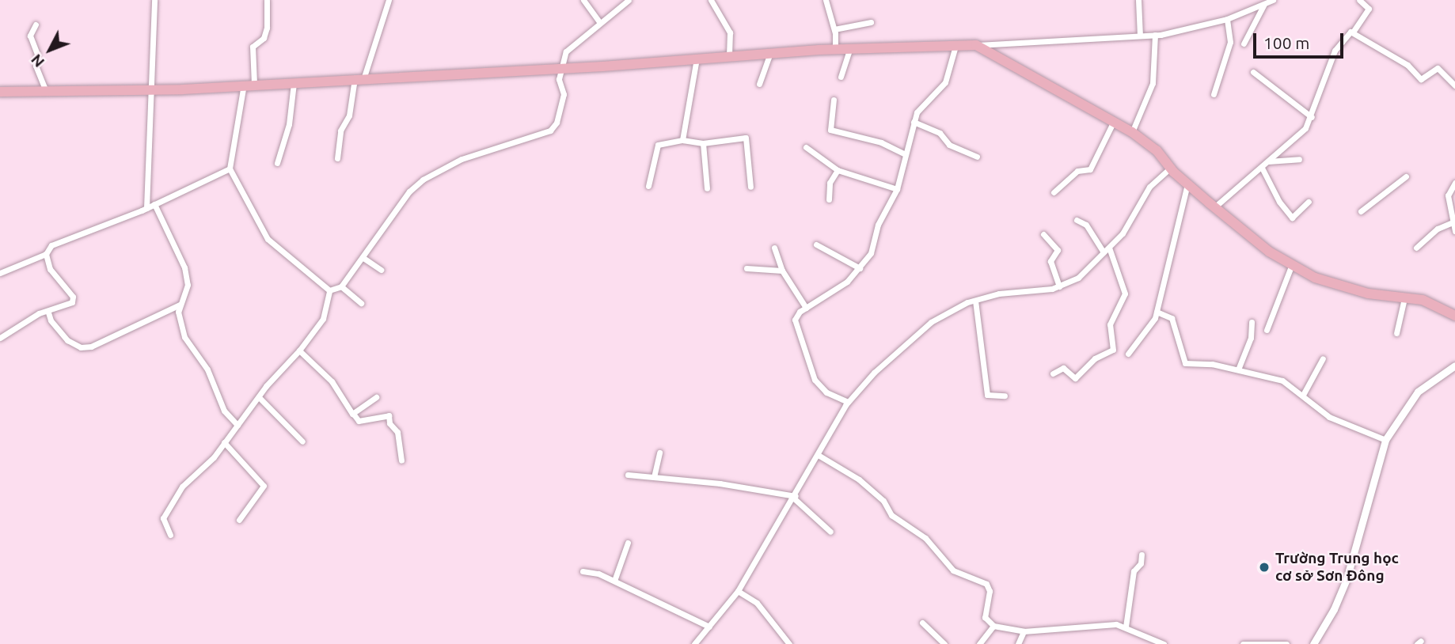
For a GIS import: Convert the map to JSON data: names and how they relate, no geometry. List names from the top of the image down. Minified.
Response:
{"places":["Trường Trung học cơ sở Sơn Đông"],"scale_bar":"100 m","north":"bottom left"}
